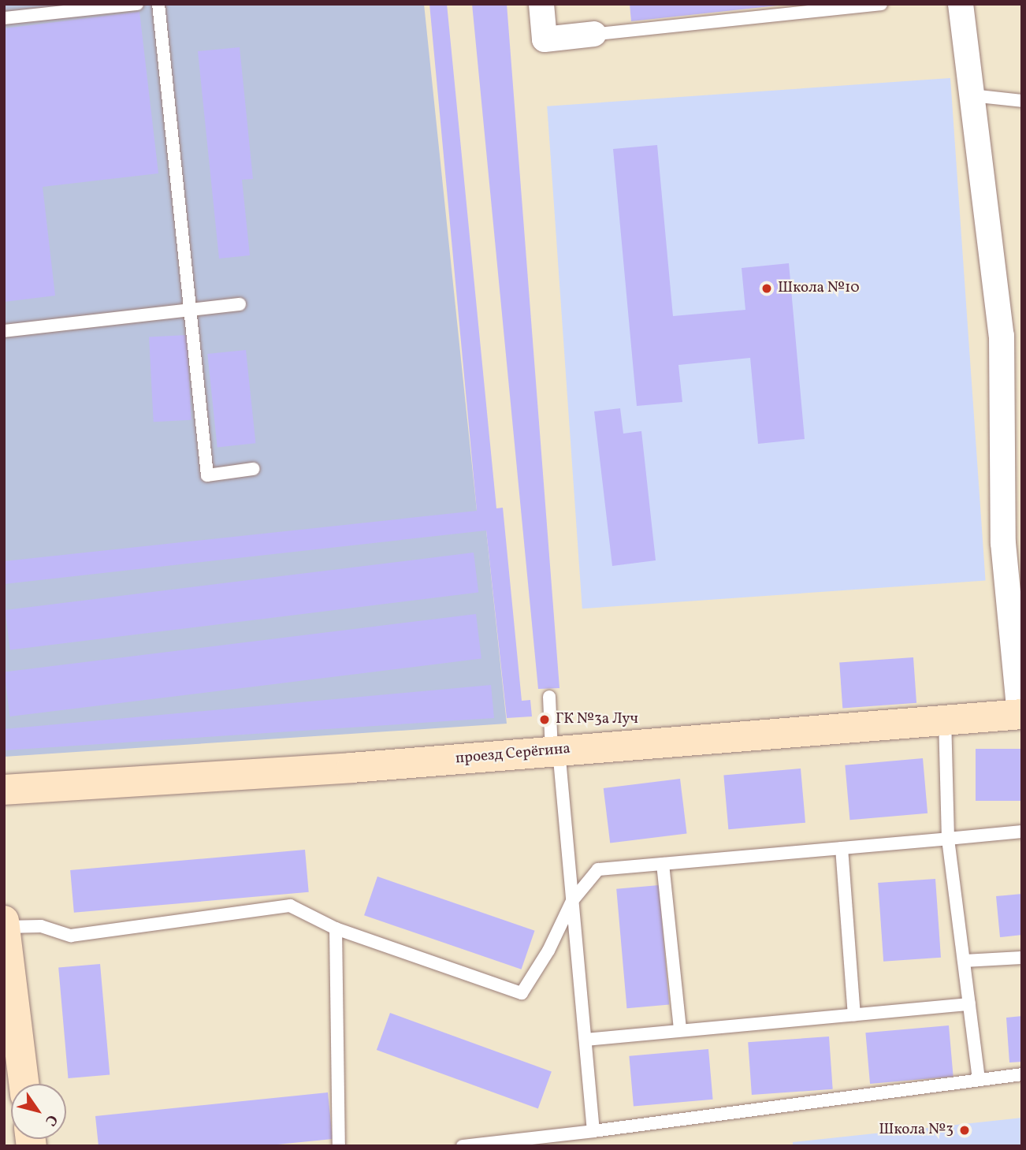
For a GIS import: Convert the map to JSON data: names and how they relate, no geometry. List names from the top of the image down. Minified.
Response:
{"streets":{"street":["проезд Серёгина"]},"places":["Школа №10","ГК №3а Луч","Школа №3"],"north":"bottom right"}
